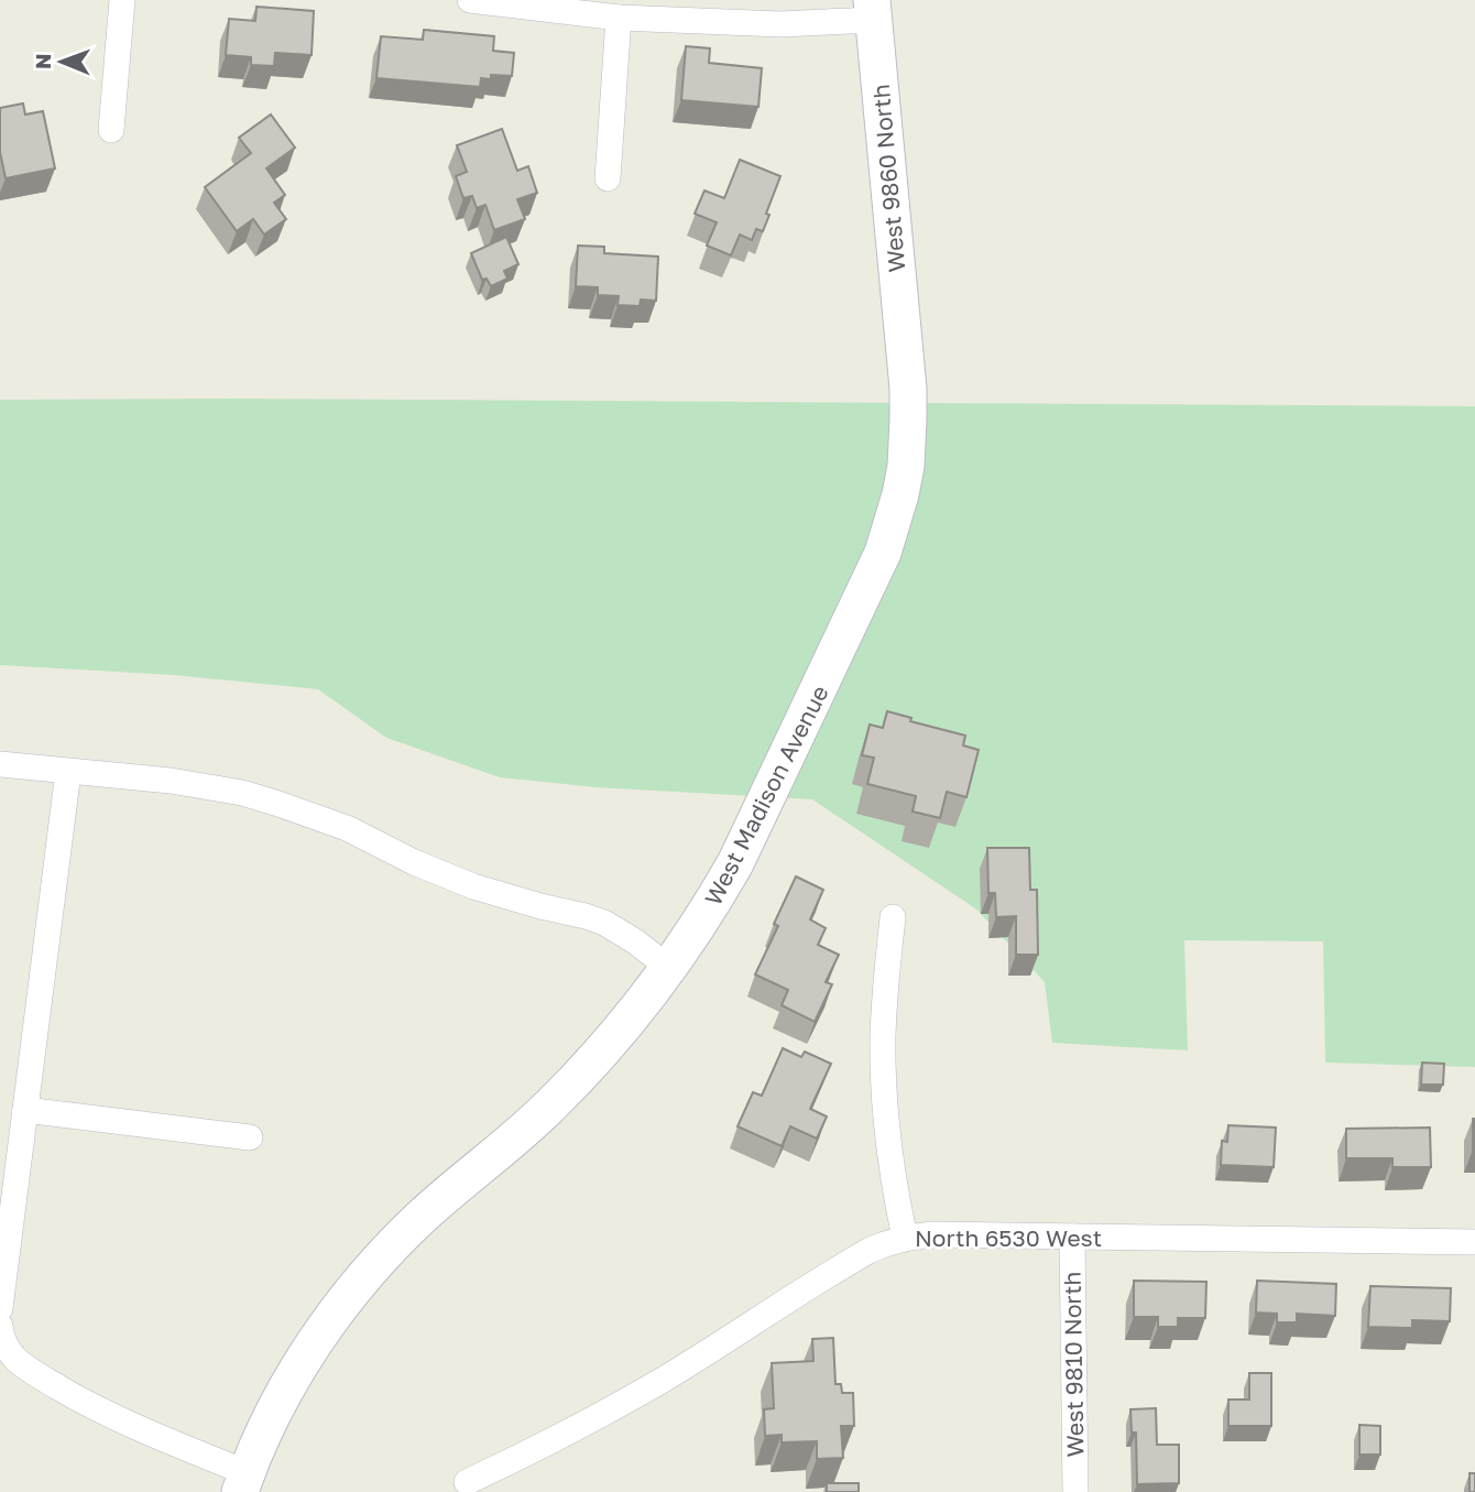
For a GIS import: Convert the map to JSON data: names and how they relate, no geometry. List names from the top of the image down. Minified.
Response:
{"streets":{"street":["West 9860 North","West Madison Avenue","North 6530 West","West 9810 North"]},"crossings":[["West 9860 North","West Madison Avenue"],["North 6530 West","West 9810 North"]],"north":"left"}
